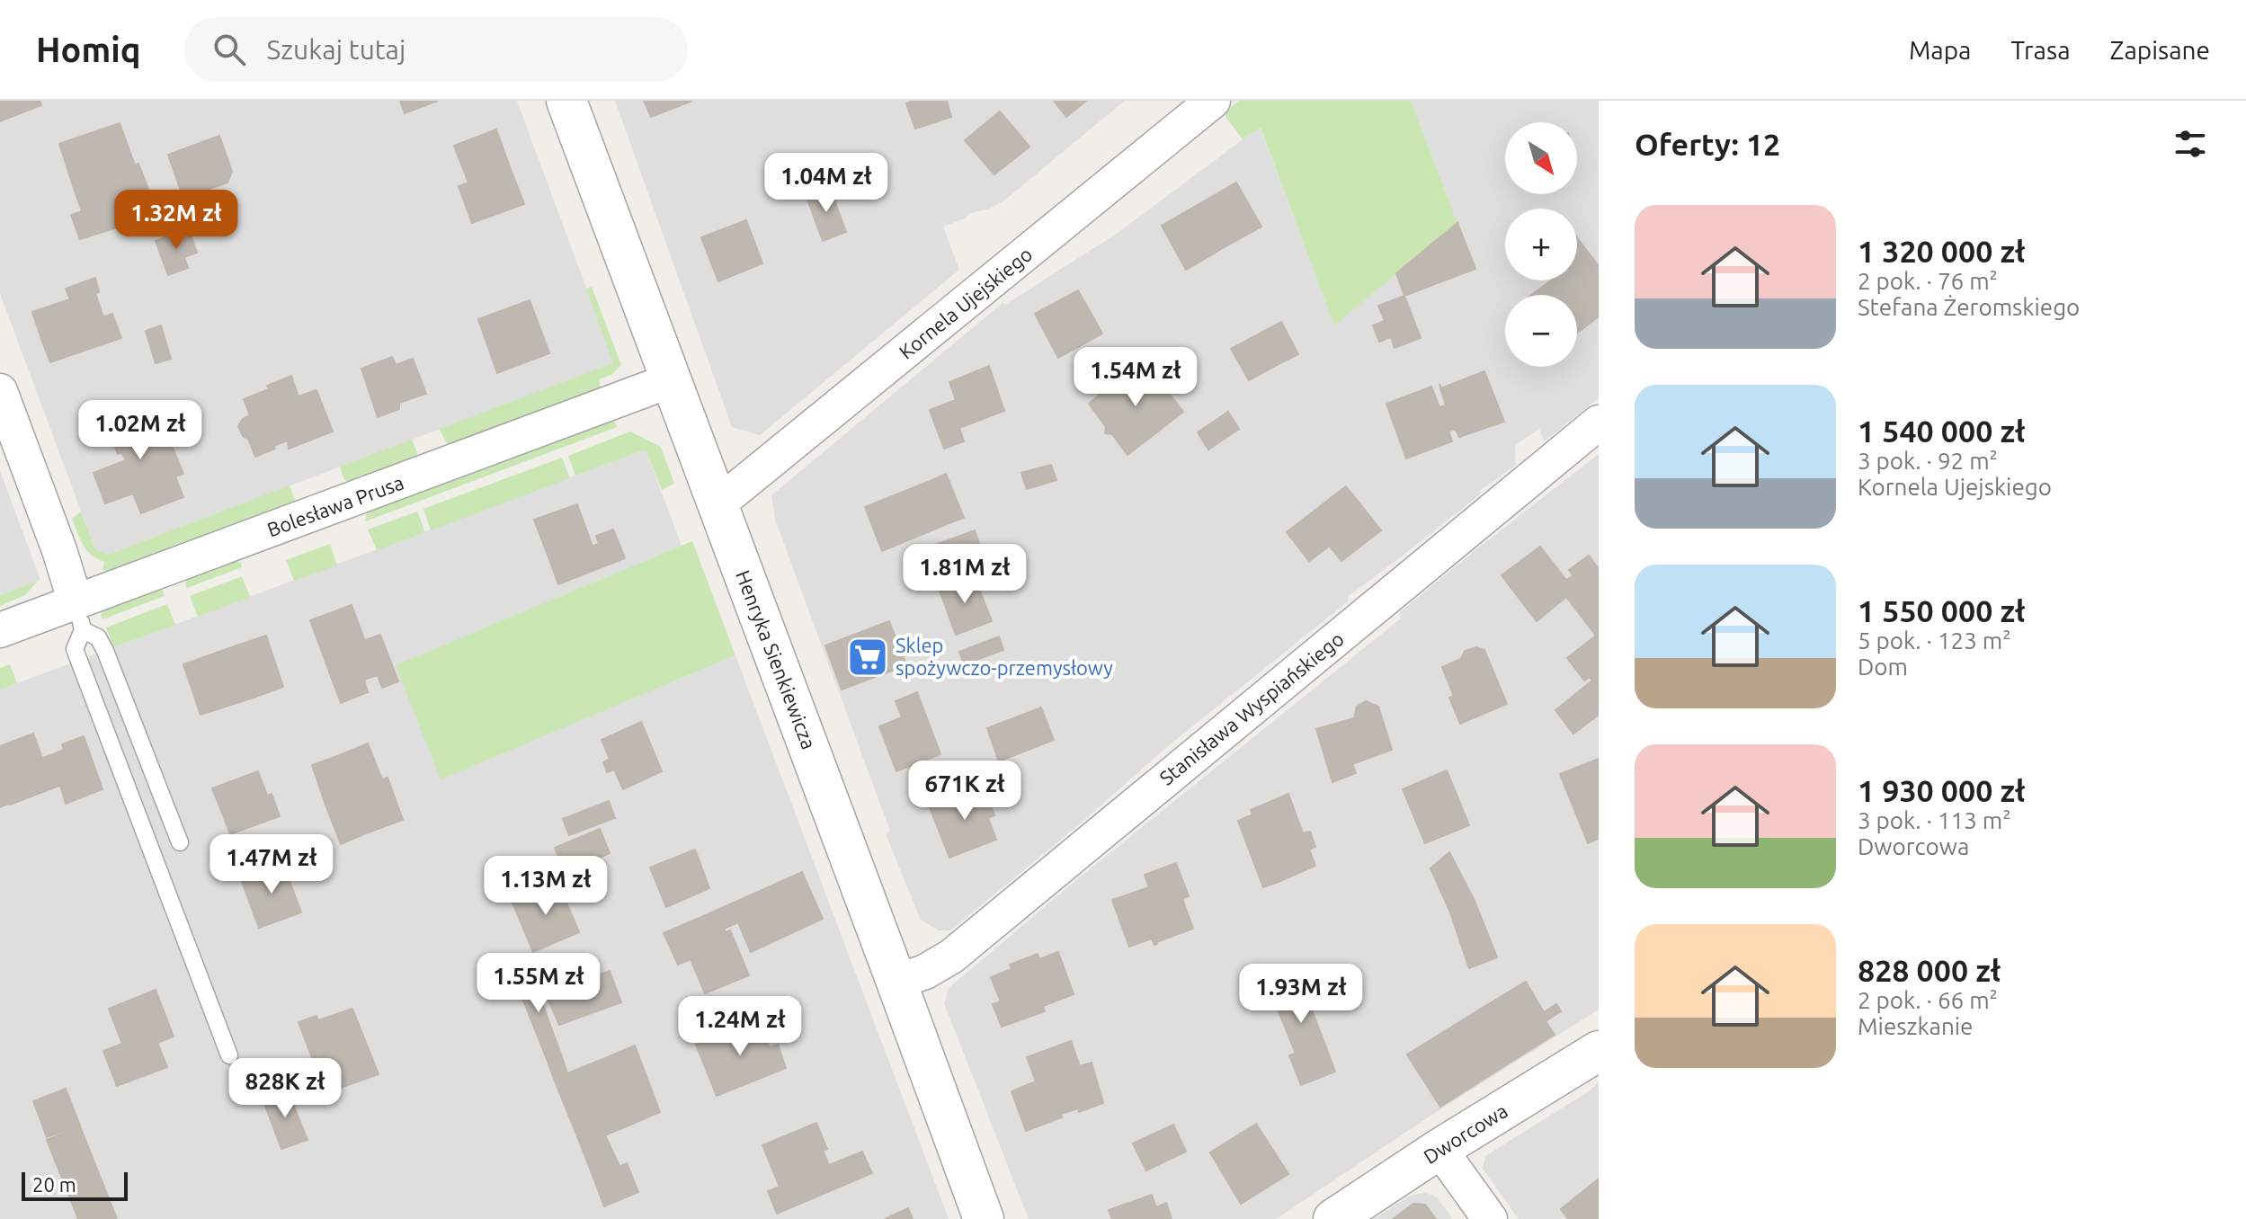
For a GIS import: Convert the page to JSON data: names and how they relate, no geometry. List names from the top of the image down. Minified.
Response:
{"streets":{"street":["Kornela Ujejskiego","Bolesława Prusa","Henryka Sienkiewicza","Stanisława Wyspiańskiego","Dworcowa"]},"crossings":[["Kornela Ujejskiego","Henryka Sienkiewicza"],["Bolesława Prusa","Henryka Sienkiewicza"],["Henryka Sienkiewicza","Stanisława Wyspiańskiego"]],"places":{"supermarket":["Sklep spożywczo-przemysłowy"]},"scale_bar":"20 m","north":"bottom right","page":{"header":"Homiq","search":"Szukaj tutaj","nav":["Mapa","Trasa","Zapisane"],"heading":"Oferty: 12","map_buttons":["+","−"],"price":["1.04M zł","1.32M zł","1.54M zł","1.02M zł","1.81M zł","671K zł","1.47M zł","1.13M zł","1.55M zł","1.93M zł","1.24M zł","828K zł"],"list":[{"name":"1 320 000 zł","note":"2 pok. · 76 m² · Stefana Żeromskiego"},{"name":"1 540 000 zł","note":"3 pok. · 92 m² · Kornela Ujejskiego"},{"name":"1 550 000 zł","note":"5 pok. · 123 m² · Dom"},{"name":"1 930 000 zł","note":"3 pok. · 113 m² · Dworcowa"},{"name":"828 000 zł","note":"2 pok. · 66 m² · Mieszkanie"}],"scale":"20 m"}}
